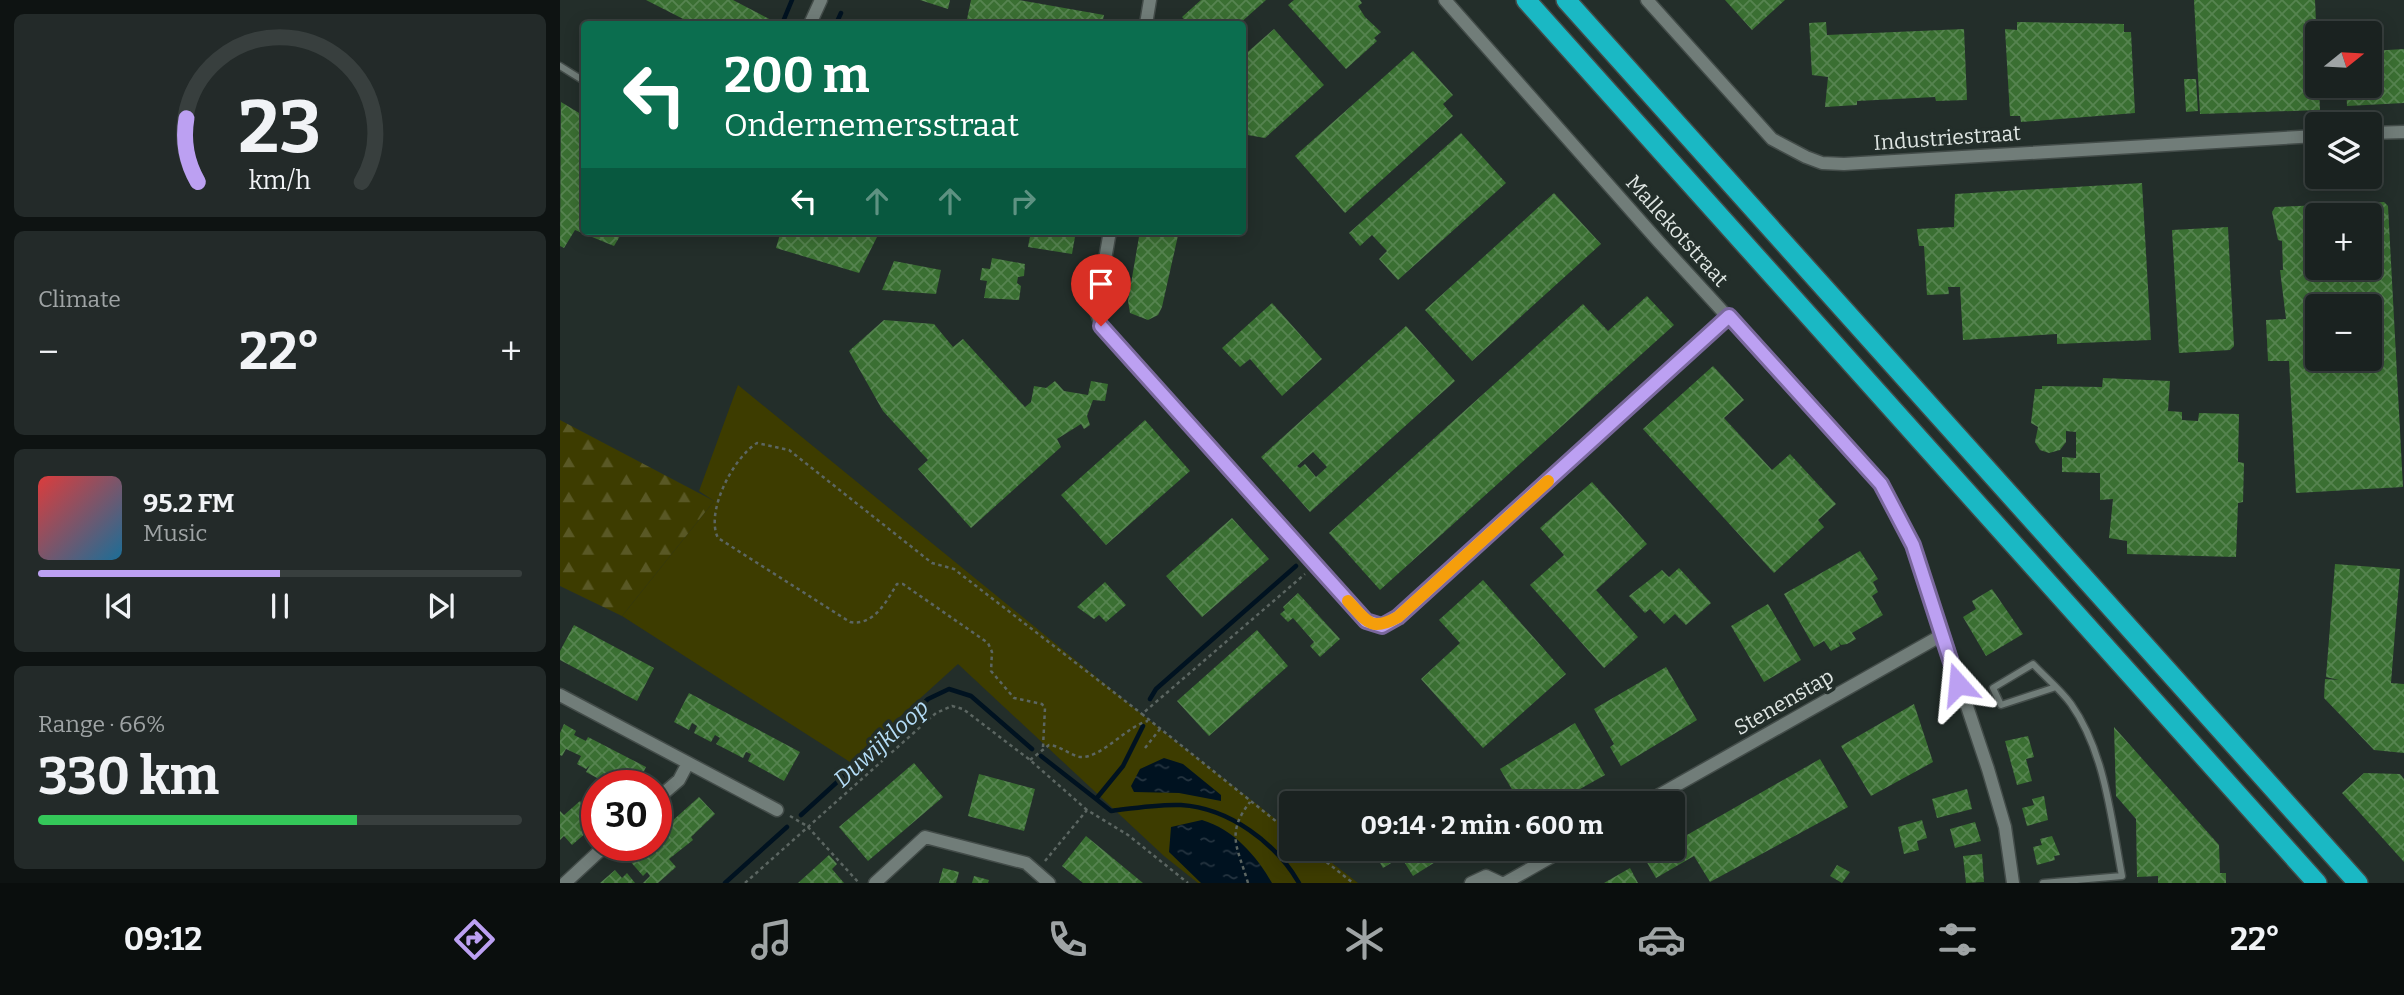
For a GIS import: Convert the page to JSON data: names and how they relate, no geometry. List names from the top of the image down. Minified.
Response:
{"streets":{"street":["Industriestraat","Mallekotstraat","Stenenstap"]},"crossings":[["Mallekotstraat","Stenenstap"]],"water":["Duwijkloop"],"north":"right","page":{"map_buttons":["+","−"],"turn":["200 m","Ondernemersstraat"],"tile":["Climate",["Range · 66%","330 km"]],"heat":["−","22°","+"],"song":["95.2 FM","Music"],"limit":"30","trip":"09:14 · 2 min · 600 m","tabs":["09:12","22°"],"gauge":["23","km/h"]}}
